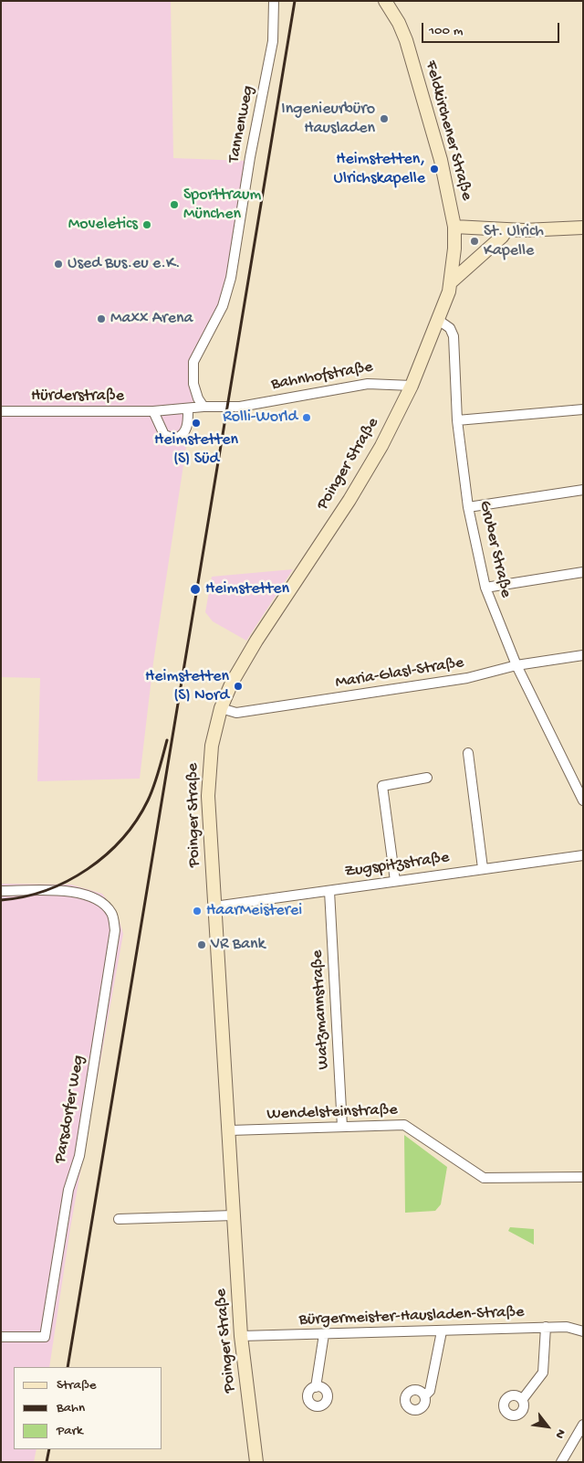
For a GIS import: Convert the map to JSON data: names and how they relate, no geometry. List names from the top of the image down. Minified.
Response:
{"streets":{"street":["Tannenweg","Feldkirchener Straße","Bahnhofstraße","Hürderstraße","Poinger Straße","Gruber Straße","Maria-Glasl-Straße","Zugspitzstraße","Watzmannstraße","Parsdorfer Weg","Wendelsteinstraße","Bürgermeister-Hausladen-Straße"]},"crossings":[["Tannenweg","Bahnhofstraße"],["Tannenweg","Hürderstraße"],["Bahnhofstraße","Hürderstraße"],["Bahnhofstraße","Poinger Straße"],["Poinger Straße","Maria-Glasl-Straße"],["Poinger Straße","Zugspitzstraße"],["Poinger Straße","Wendelsteinstraße"],["Poinger Straße","Bürgermeister-Hausladen-Straße"],["Gruber Straße","Maria-Glasl-Straße"],["Zugspitzstraße","Watzmannstraße"],["Watzmannstraße","Wendelsteinstraße"]],"places":["Ingenieurbüro Hausladen","Heimstetten, Ulrichskapelle","Sporttraum München","Moveletics","St. Ulrich Kapelle","Used Bus.eu e.K.","Maxx Arena","Rolli-World","Heimstetten (S) Süd","Heimstetten","Heimstetten (S) Nord","HaarMeisterei","VR Bank"],"legend":["Straße","Bahn","Park"],"scale_bar":"100 m","north":"bottom right"}
